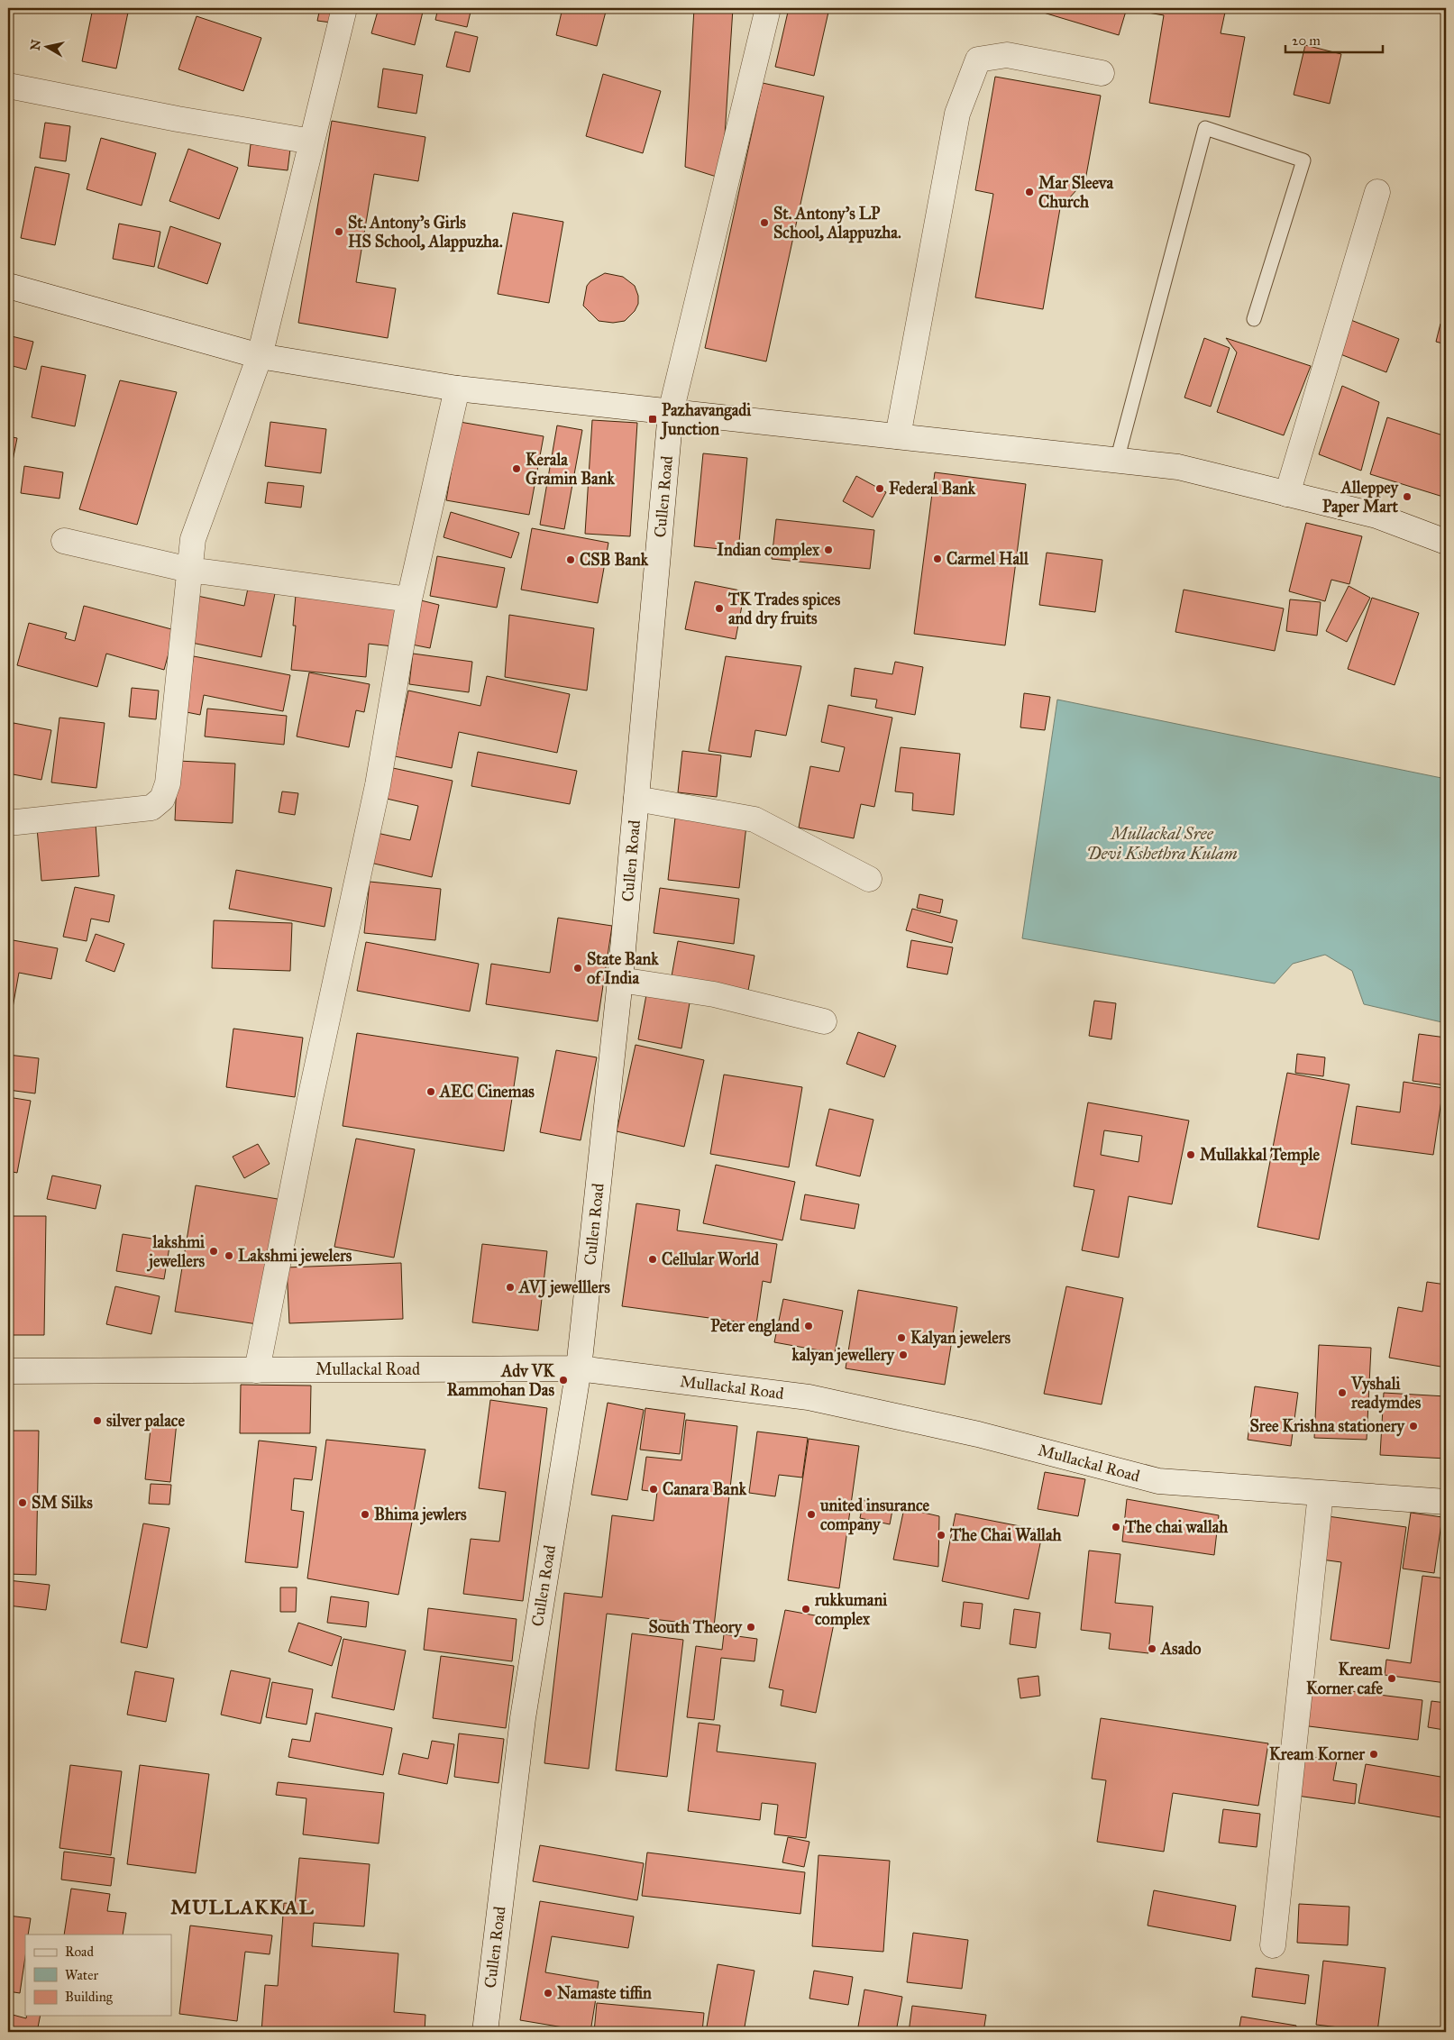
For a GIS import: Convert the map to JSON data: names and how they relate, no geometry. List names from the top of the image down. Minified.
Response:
{"streets":{"street":["Cullen Road","Mullackal Road"]},"crossings":[["Cullen Road","Mullackal Road"]],"districts":["MULLAKKAL"],"water":["Mullackal Sree Devi Kshethra Kulam"],"places":{"other":["Mar Sleeva Church","St. Antony's LP School, Alappuzha.","St. Antony's Girls HS School, Alappuzha.","Kerala Gramin Bank","Federal Bank","Alleppey Paper Mart","Indian complex","Carmel Hall","CSB Bank","TK Trades spices and dry fruits","State Bank of India","AEC Cinemas","Mullakkal Temple","lakshmi jewellers","Lakshmi jewelers","Cellular World","AVJ jewelllers","Peter england","Kalyan jewelers","kalyan jewellery","Adv VK Rammohan Das","Vyshali readymdes","silver palace","Sree Krishna stationery","Canara Bank","SM Silks","Bhima jewlers","united insurance company","The chai wallah","The Chai Wallah","rukkumani complex","South Theory","Asado","Kream Korner cafe","Kream Korner","Namaste tiffin"],"transit":["Pazhavangadi Junction"]},"legend":["Road","Water","Building"],"scale_bar":"20 m","north":"left"}
